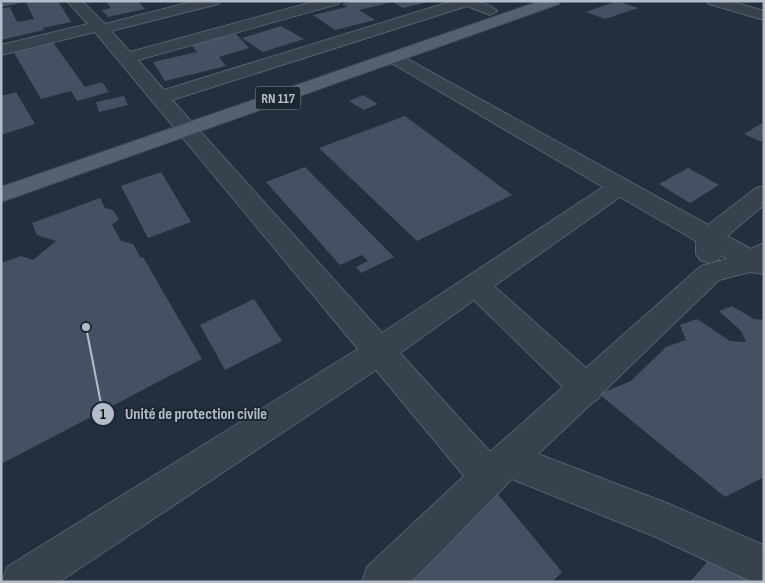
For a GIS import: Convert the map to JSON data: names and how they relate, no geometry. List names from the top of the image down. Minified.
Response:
{"streets":{"main road":["RN 117"]},"places":["Unité de protection civile"]}
